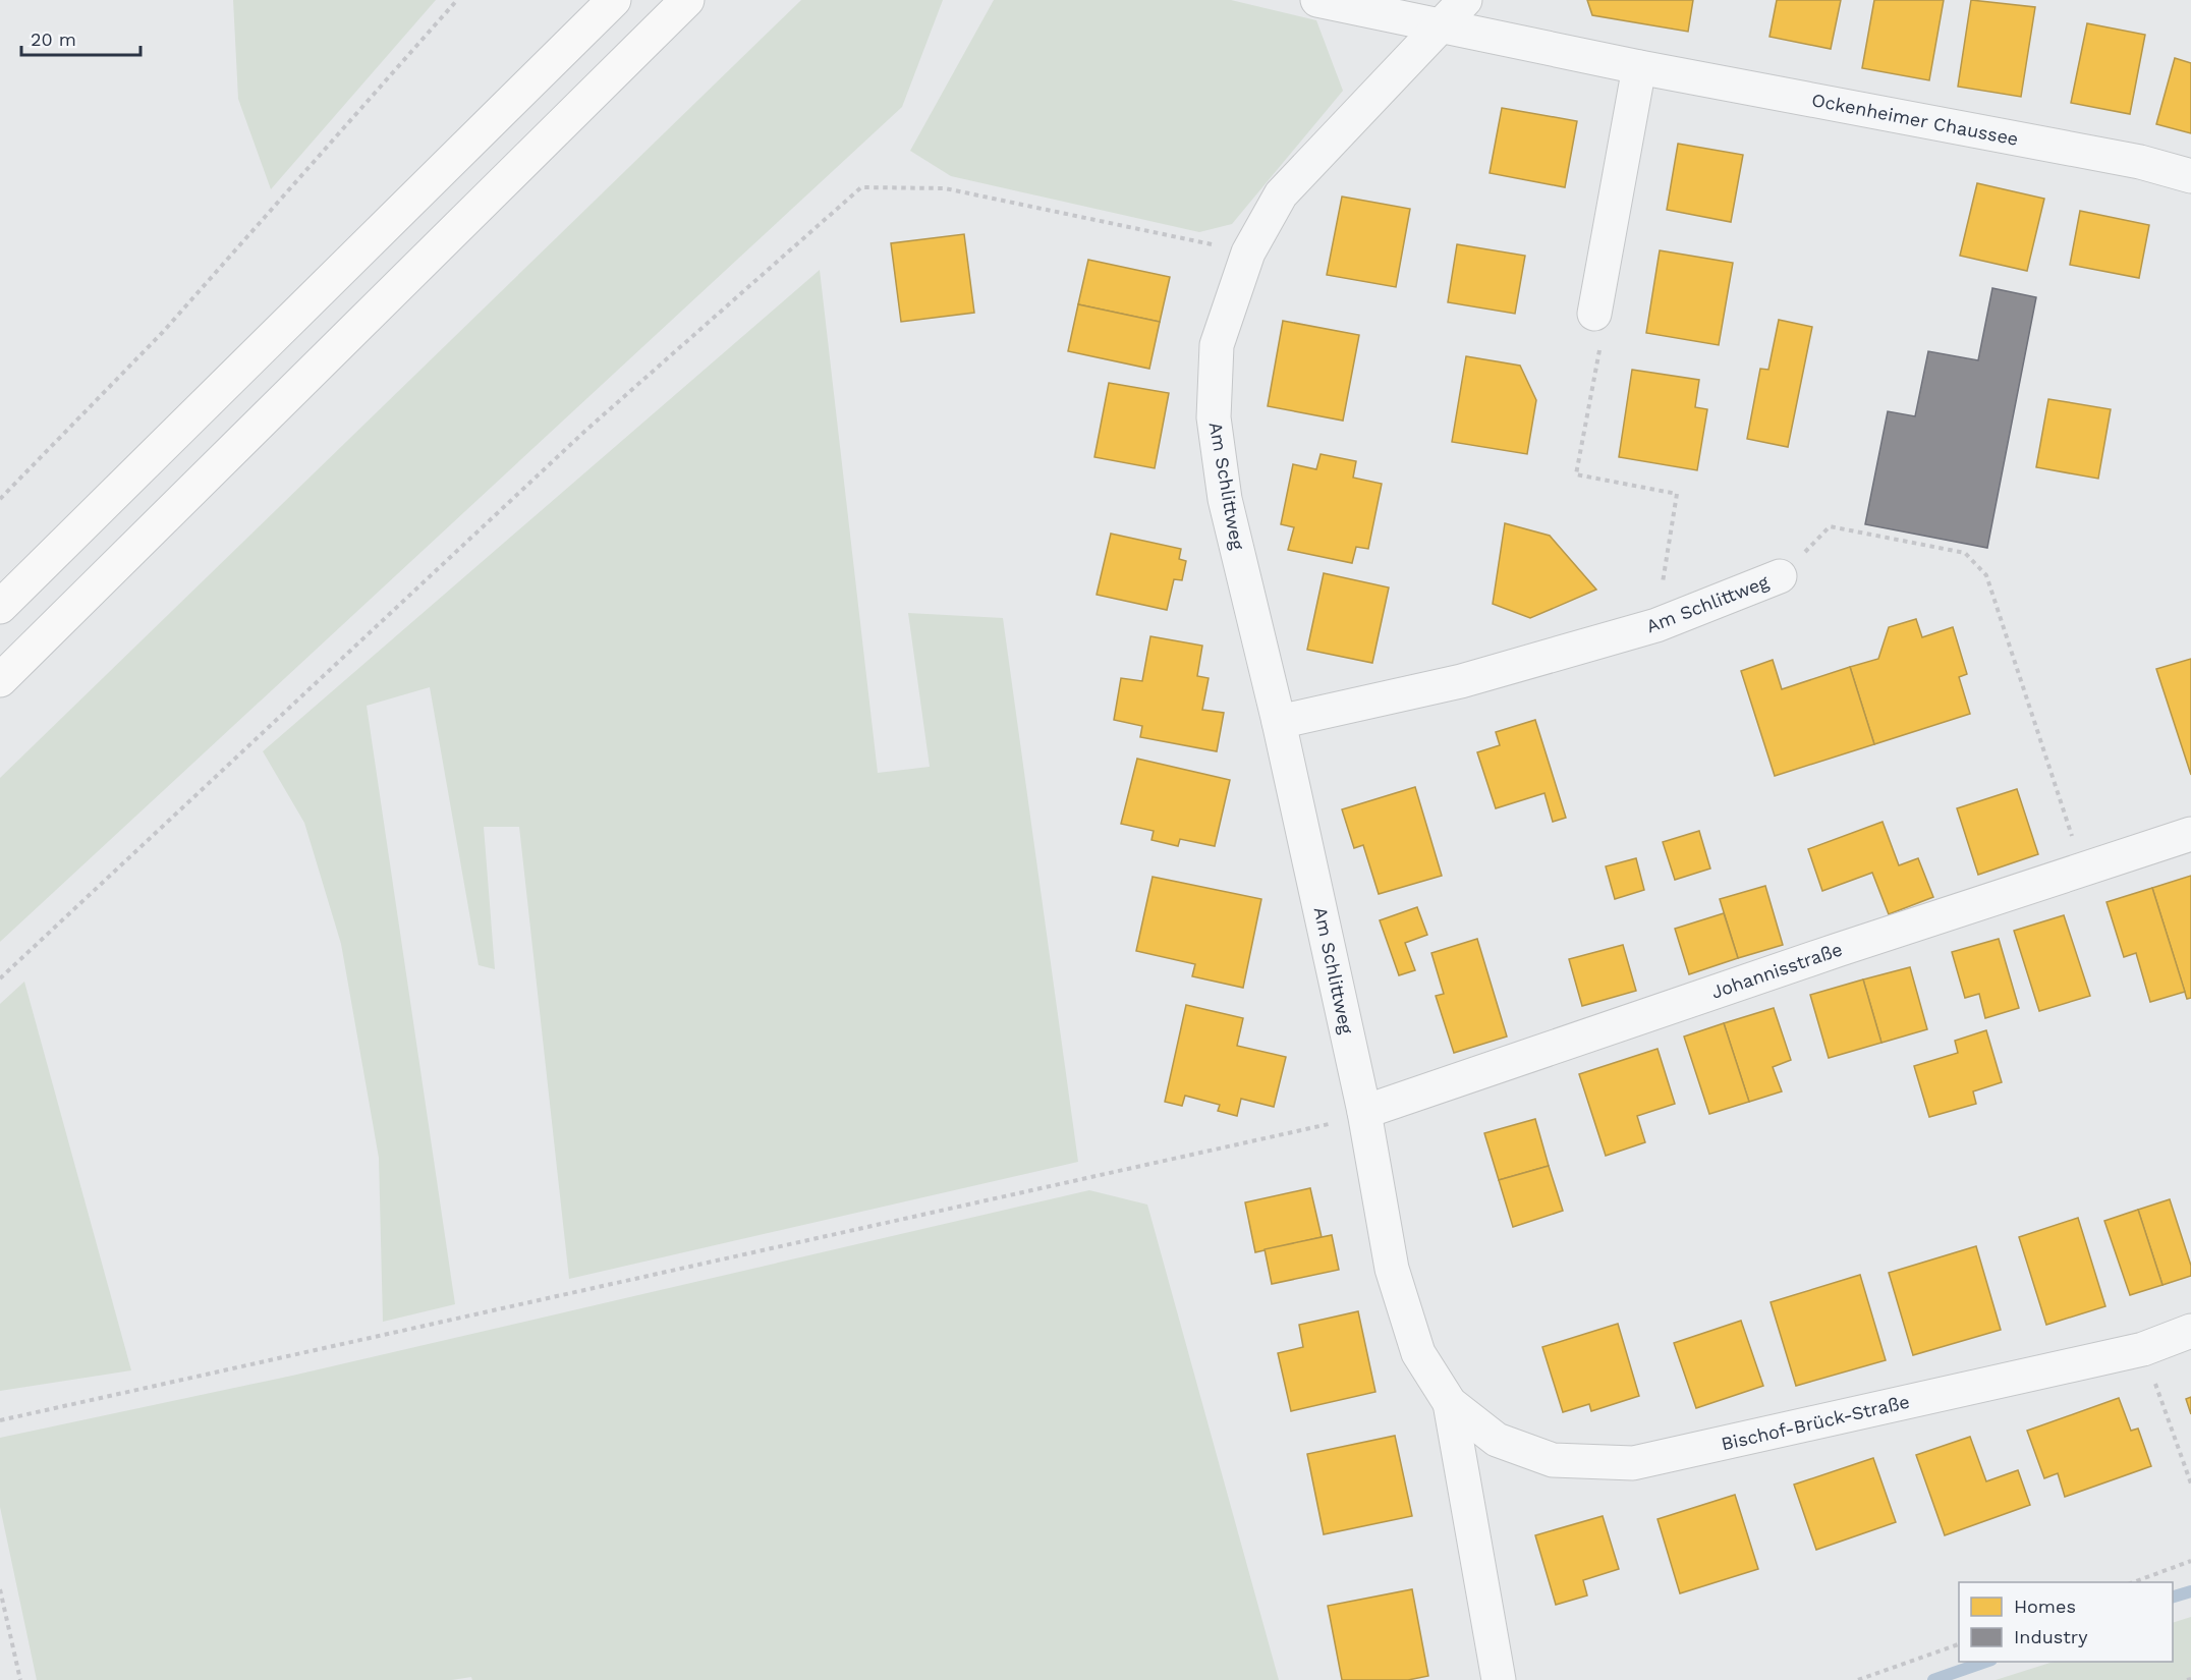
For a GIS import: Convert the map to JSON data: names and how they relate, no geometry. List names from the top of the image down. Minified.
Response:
{"streets":{"street":["Ockenheimer Chaussee","Am Schlittweg","Johannisstraße","Bischof-Brück-Straße"]},"crossings":[["Ockenheimer Chaussee","Am Schlittweg"],["Am Schlittweg","Johannisstraße"],["Am Schlittweg","Bischof-Brück-Straße"],["Johannisstraße","Bischof-Brück-Straße"]],"legend":["Homes","Industry"],"scale_bar":"20 m"}
